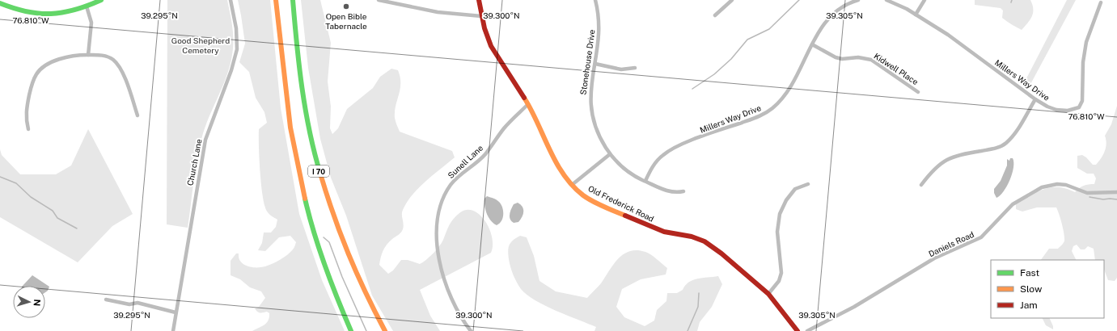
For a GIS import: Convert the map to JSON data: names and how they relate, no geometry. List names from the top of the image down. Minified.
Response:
{"streets":{"main road":["I 70","Old Frederick Road"],"street":["Stonehouse Drive","Kidwell Place","Millers Way Drive","Sunell Lane","Church Lane","Daniels Road"]},"crossings":[["Stonehouse Drive","Millers Way Drive"],["Kidwell Place","Millers Way Drive"],["Sunell Lane","Old Frederick Road"]],"parks":["Good Shepherd Cemetery"],"places":["Open Bible Tabernacle"],"legend":["Fast","Slow","Jam"],"north":"right","coordinates":["39.295°N","39.300°N","39.305°N","76.810°W"]}
